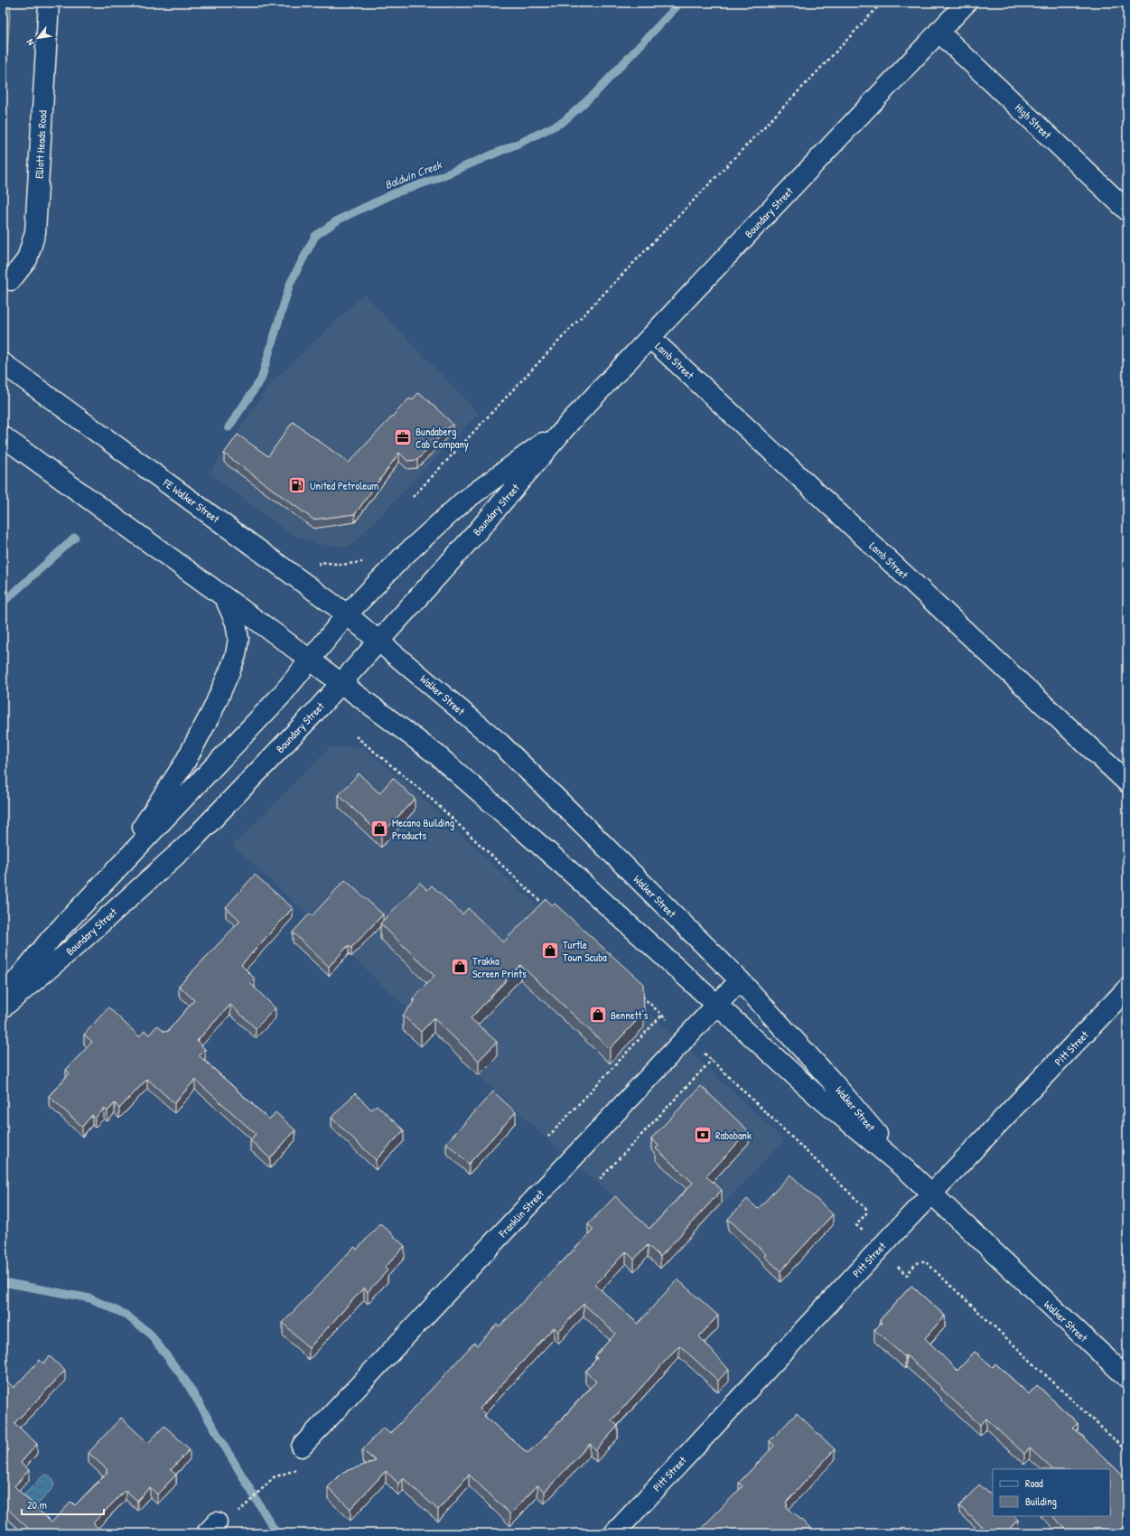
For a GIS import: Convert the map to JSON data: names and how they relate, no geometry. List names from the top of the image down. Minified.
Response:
{"streets":{"street":["High Street","Elliott Heads Road","Boundary Street","Lamb Street","FE Walker Street","Walker Street","Pitt Street","Franklin Street"]},"crossings":[["High Street","Boundary Street"],["Boundary Street","Lamb Street"],["Boundary Street","FE Walker Street"],["Boundary Street","Walker Street"],["FE Walker Street","Walker Street"],["Walker Street","Pitt Street"],["Walker Street","Franklin Street"]],"water":["Baldwin Creek"],"places":{"office":["Bundaberg Cab Company"],"fuel station":["United Petroleum"],"shop":["Mecano Building Products","Turtle Town Scuba","Trakka Screen Prints","Bennett's"],"bank":["Rabobank"]},"legend":["Road","Building"],"scale_bar":"20 m","north":"bottom left"}
